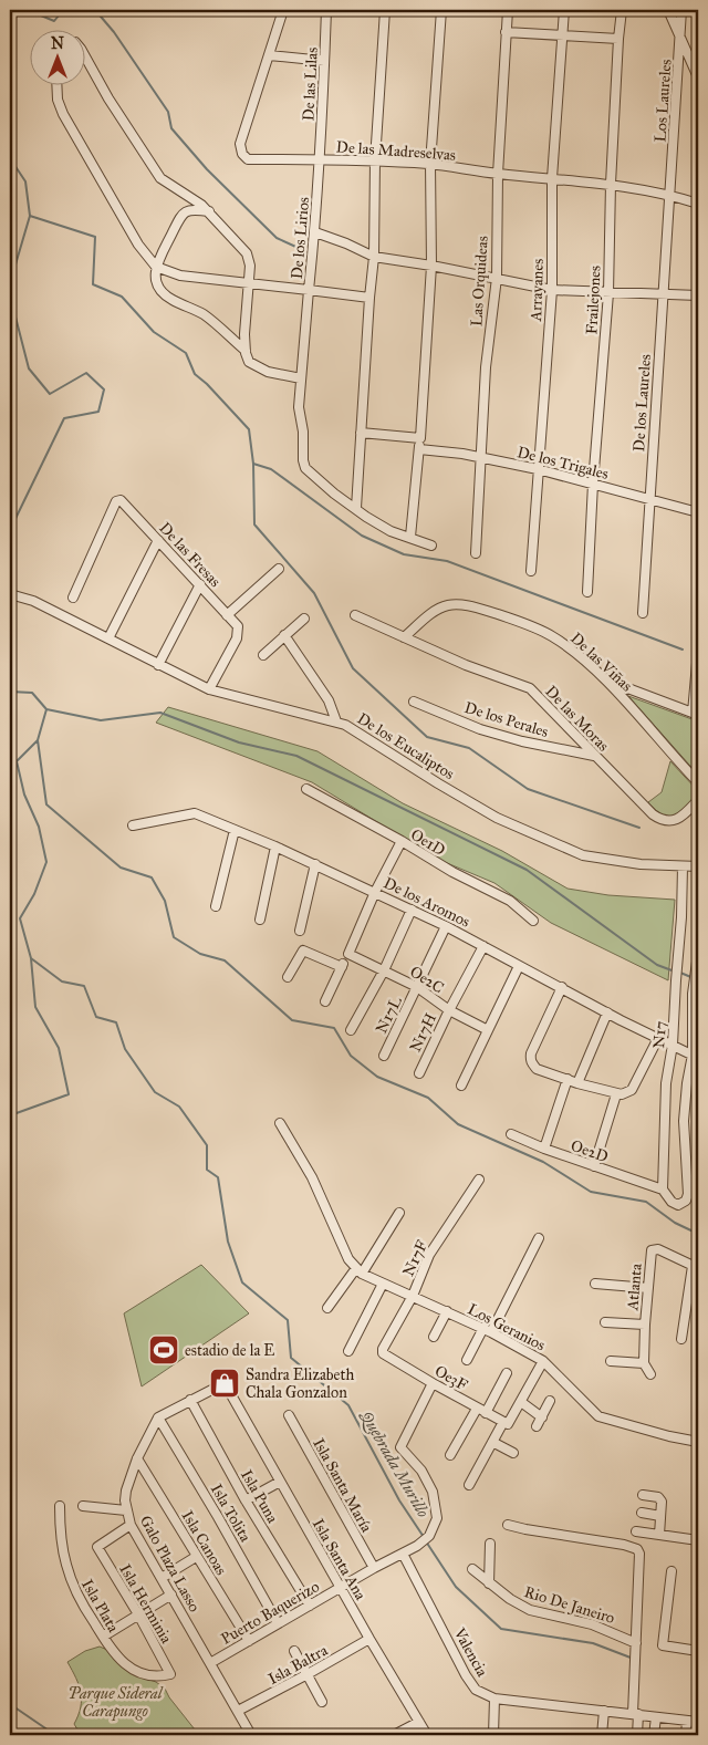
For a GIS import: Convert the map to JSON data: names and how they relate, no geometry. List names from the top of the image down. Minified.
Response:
{"streets":{"street":["De las Lilas","Los Laureles","De las Madreselvas","De los Lirios","Las Orquideas","Arrayanes","Frailejones","De los Laureles","De los Trigales","De las Fresas","De las Viñas","De las Moras","De los Perales","De los Eucaliptos","Oe1D","De los Aromos","Oe2C","N17L","N17H","N17","Oe2D","N17F","Atlanta","Los Geranios","Oe3F","Isla Santa María","Isla Puna","Isla Tolita","Isla Canoas","Isla Santa Ana","Galo Plaza Lasso","Isla Herminia","Rio De Janeiro","Isla Plata","Puerto Baquerizo","Valencia","Isla Baltra"]},"crossings":[["De las Lilas","De las Madreselvas"],["De las Lilas","De los Lirios"],["Los Laureles","De las Madreselvas"],["Los Laureles","De los Laureles"],["De las Madreselvas","De los Lirios"],["De las Madreselvas","Las Orquideas"],["De las Madreselvas","Arrayanes"],["De las Madreselvas","Frailejones"],["De las Madreselvas","De los Laureles"],["Las Orquideas","De los Trigales"],["Arrayanes","De los Trigales"],["Frailejones","De los Trigales"],["De los Laureles","De los Trigales"],["De las Fresas","De los Eucaliptos"],["De las Viñas","De las Moras"],["De las Moras","De los Perales"],["De los Eucaliptos","N17"],["De los Aromos","N17L"],["De los Aromos","N17H"],["De los Aromos","N17"],["Oe2C","N17L"],["Oe2C","N17H"],["N17","Oe2D"],["N17F","Los Geranios"],["N17F","Oe3F"],["Isla Santa María","Puerto Baquerizo"],["Isla Puna","Isla Santa Ana"],["Isla Puna","Puerto Baquerizo"],["Isla Tolita","Galo Plaza Lasso"],["Isla Tolita","Puerto Baquerizo"],["Isla Canoas","Galo Plaza Lasso"],["Isla Canoas","Puerto Baquerizo"],["Isla Santa Ana","Puerto Baquerizo"],["Isla Santa Ana","Isla Baltra"],["Galo Plaza Lasso","Isla Herminia"],["Galo Plaza Lasso","Puerto Baquerizo"],["Galo Plaza Lasso","Isla Baltra"],["Isla Herminia","Isla Plata"]],"water":["Quebrada Murillo"],"parks":["Parque Sideral Carapungo"],"places":{"sports":["estadio de la E"],"shop":["Sandra Elizabeth Chala Gonzalon"]},"north":"top"}
